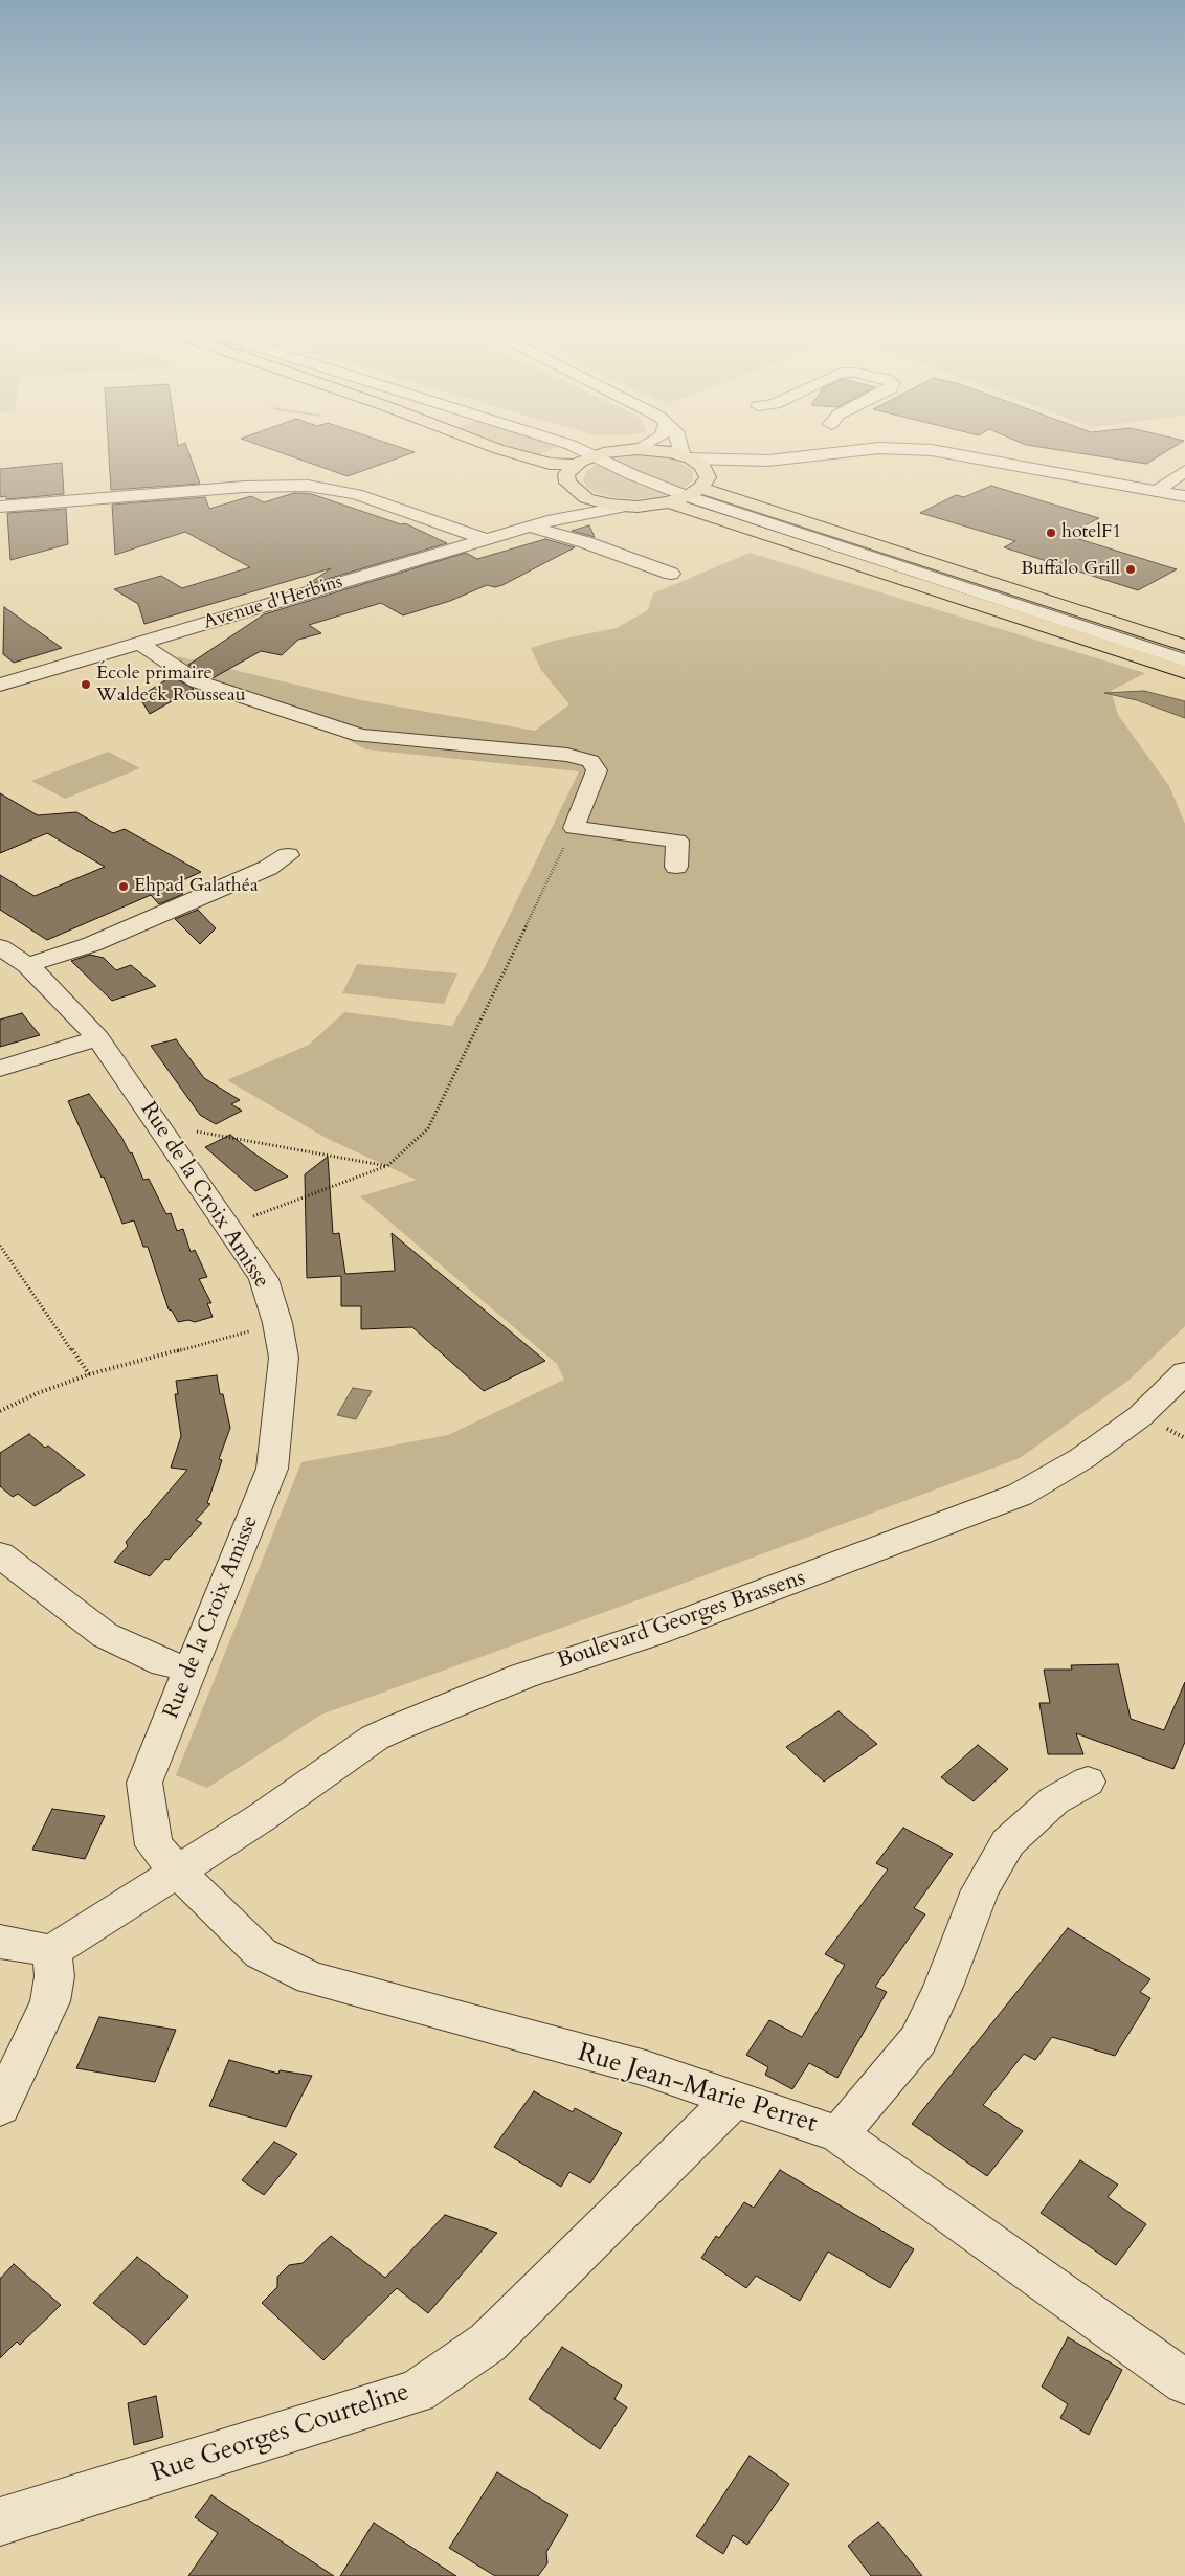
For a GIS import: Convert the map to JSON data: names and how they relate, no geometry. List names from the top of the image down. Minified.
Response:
{"streets":{"street":["Avenue d'Herbins","Rue de la Croix Amisse","Boulevard Georges Brassens","Rue Jean-Marie Perret","Rue Georges Courteline"]},"crossings":[["Rue de la Croix Amisse","Boulevard Georges Brassens"],["Rue de la Croix Amisse","Rue Jean-Marie Perret"],["Boulevard Georges Brassens","Rue Jean-Marie Perret"],["Rue Jean-Marie Perret","Rue Georges Courteline"]],"places":["hotelF1","Buffalo Grill","École primaire Waldeck Rousseau","Ehpad Galathéa"]}
